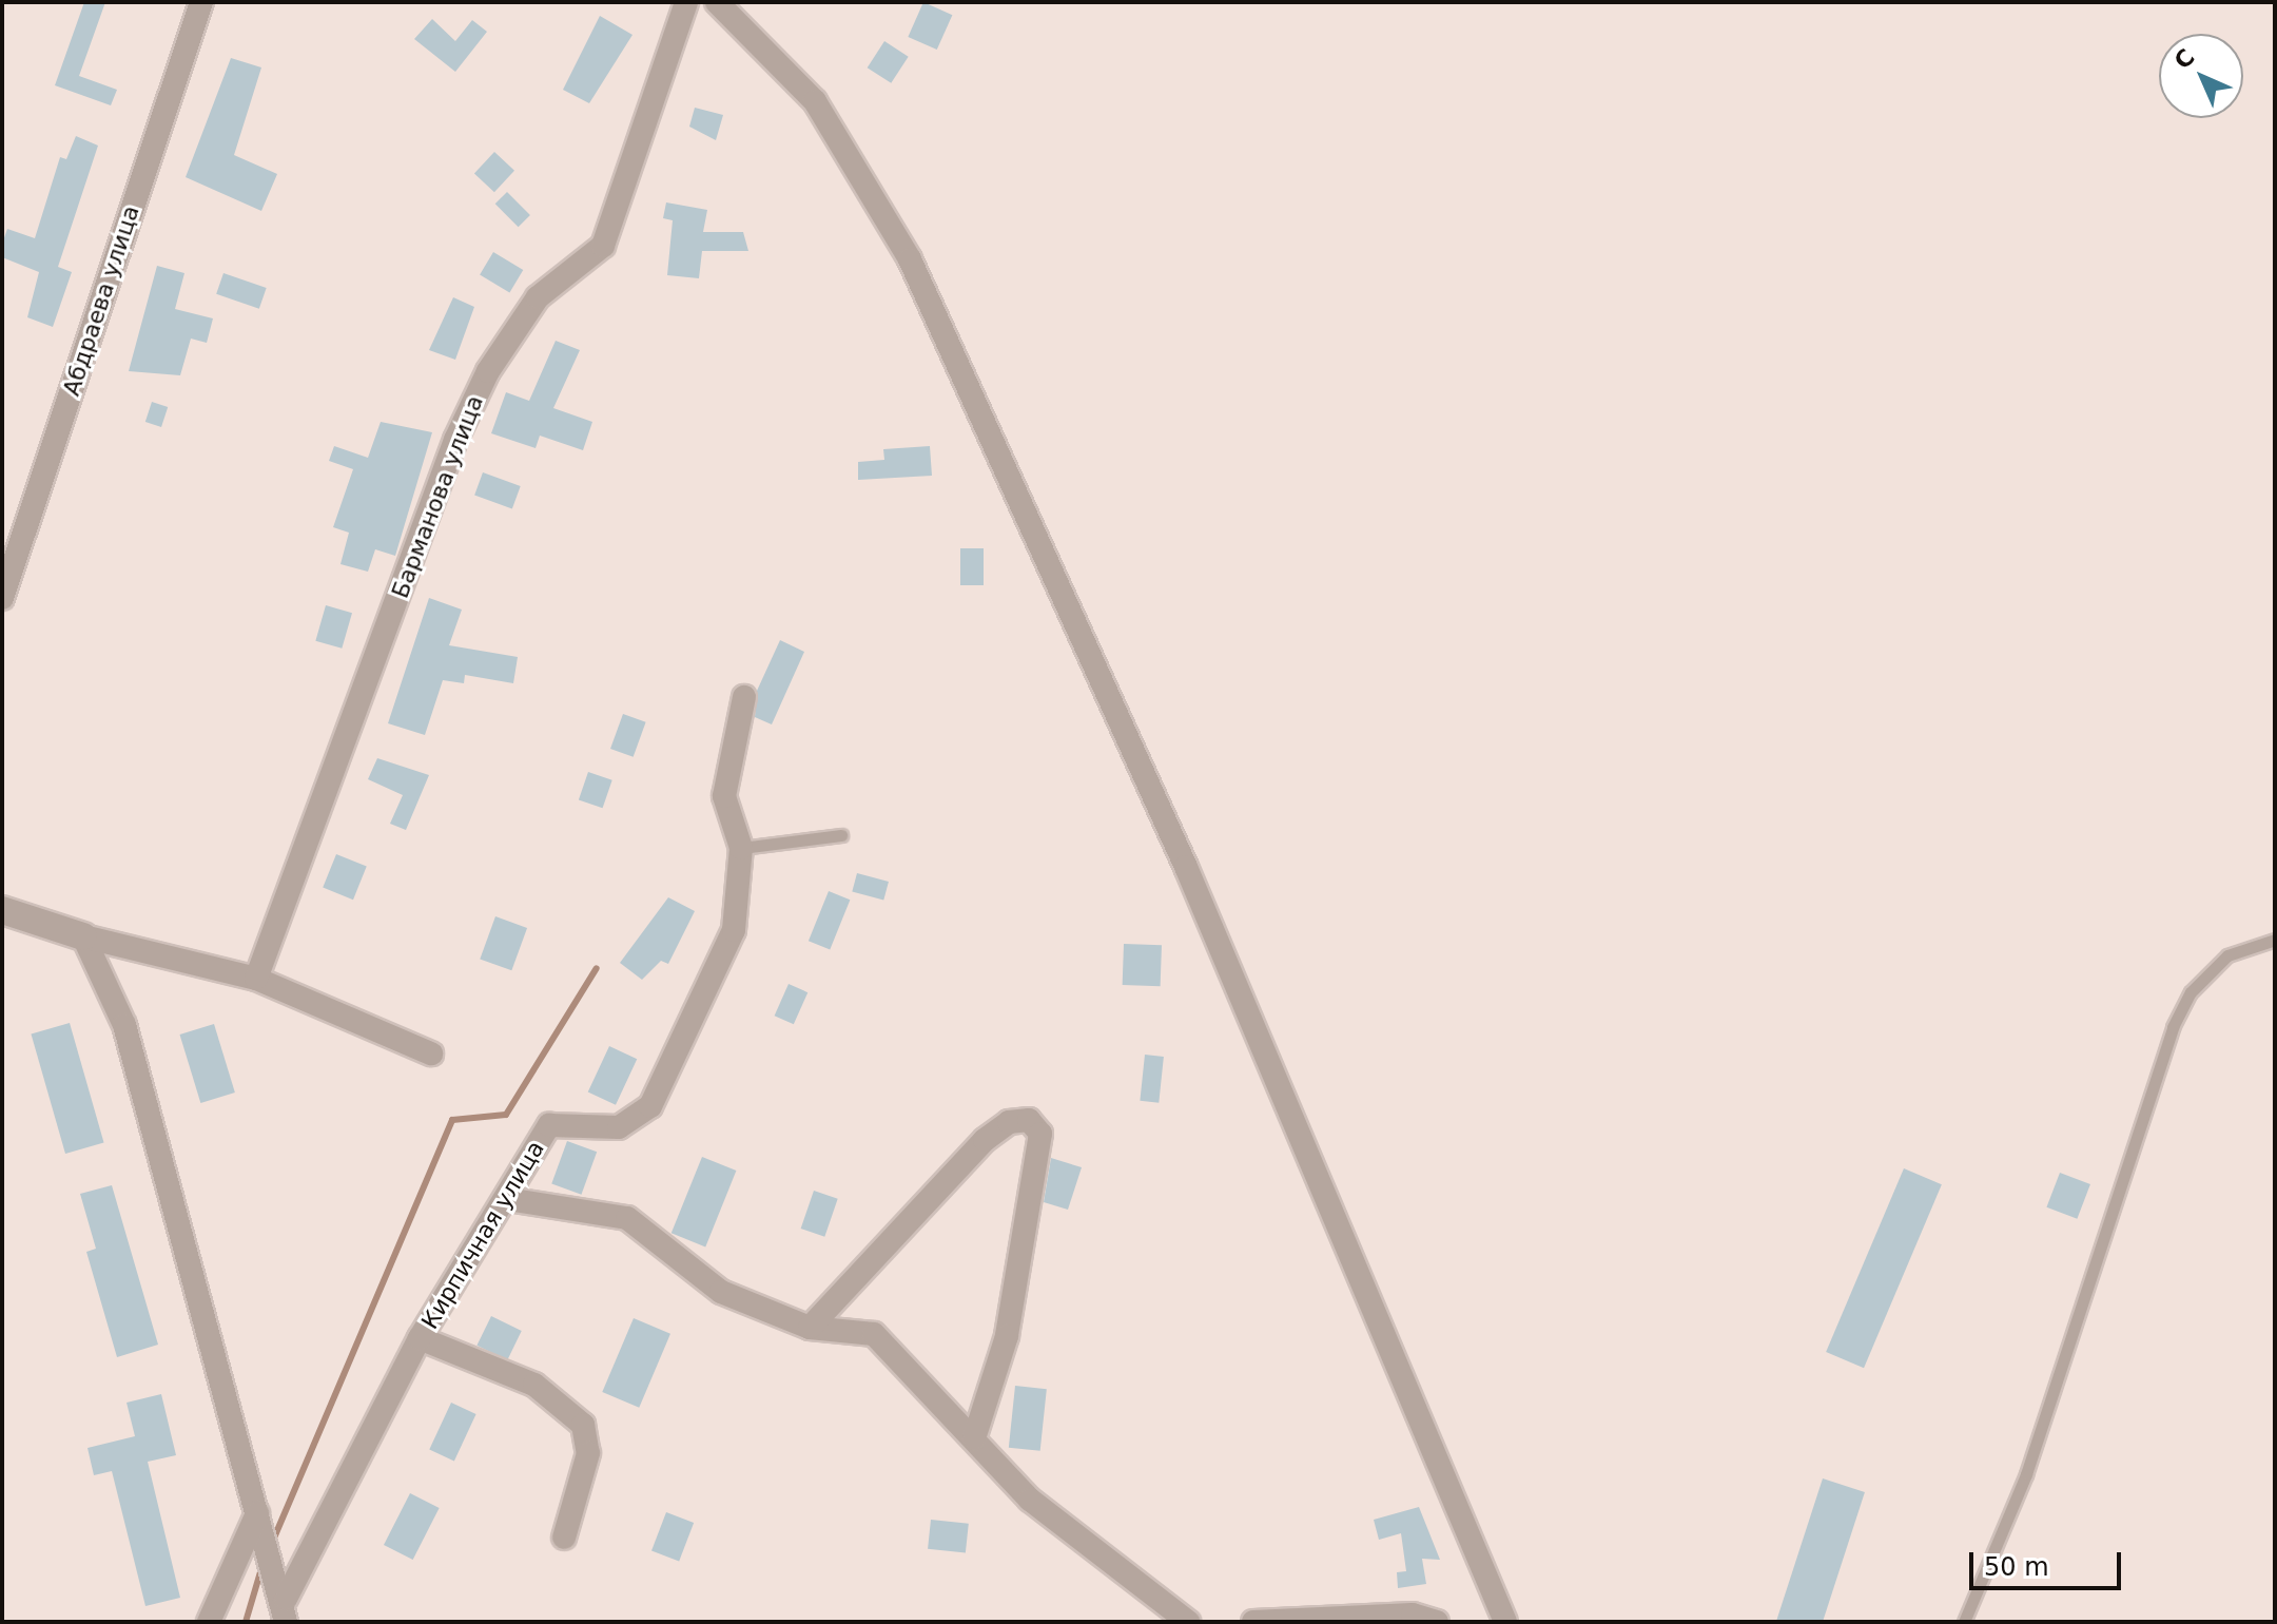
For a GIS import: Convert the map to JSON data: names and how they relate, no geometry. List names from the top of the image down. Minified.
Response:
{"streets":{"street":["Абдраева улица","Барманова улица","Кирпичная улица"]},"scale_bar":"50 m","north":"top left"}
